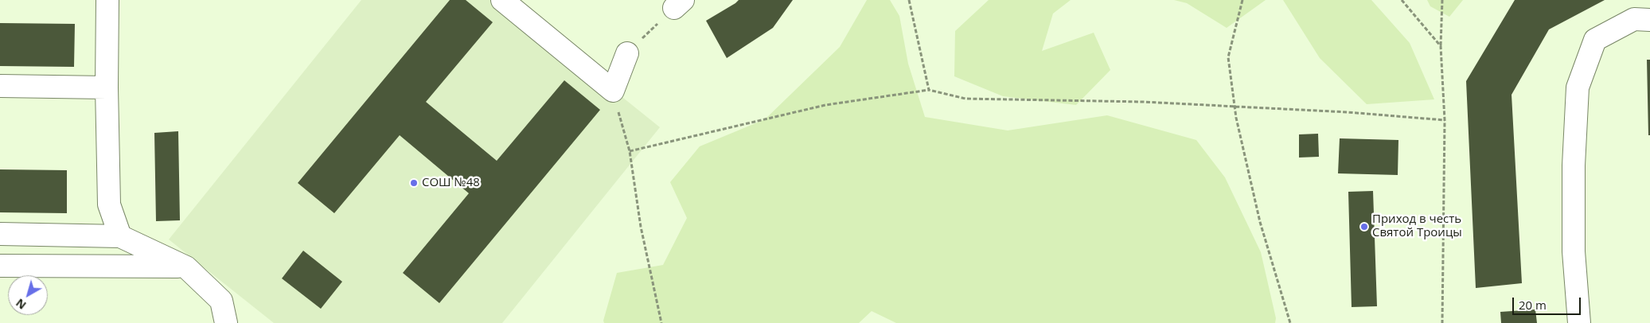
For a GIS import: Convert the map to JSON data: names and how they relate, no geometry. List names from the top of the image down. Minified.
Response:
{"places":["СОШ №48","Приход в честь Святой Троицы"],"scale_bar":"20 m","north":"bottom left"}
